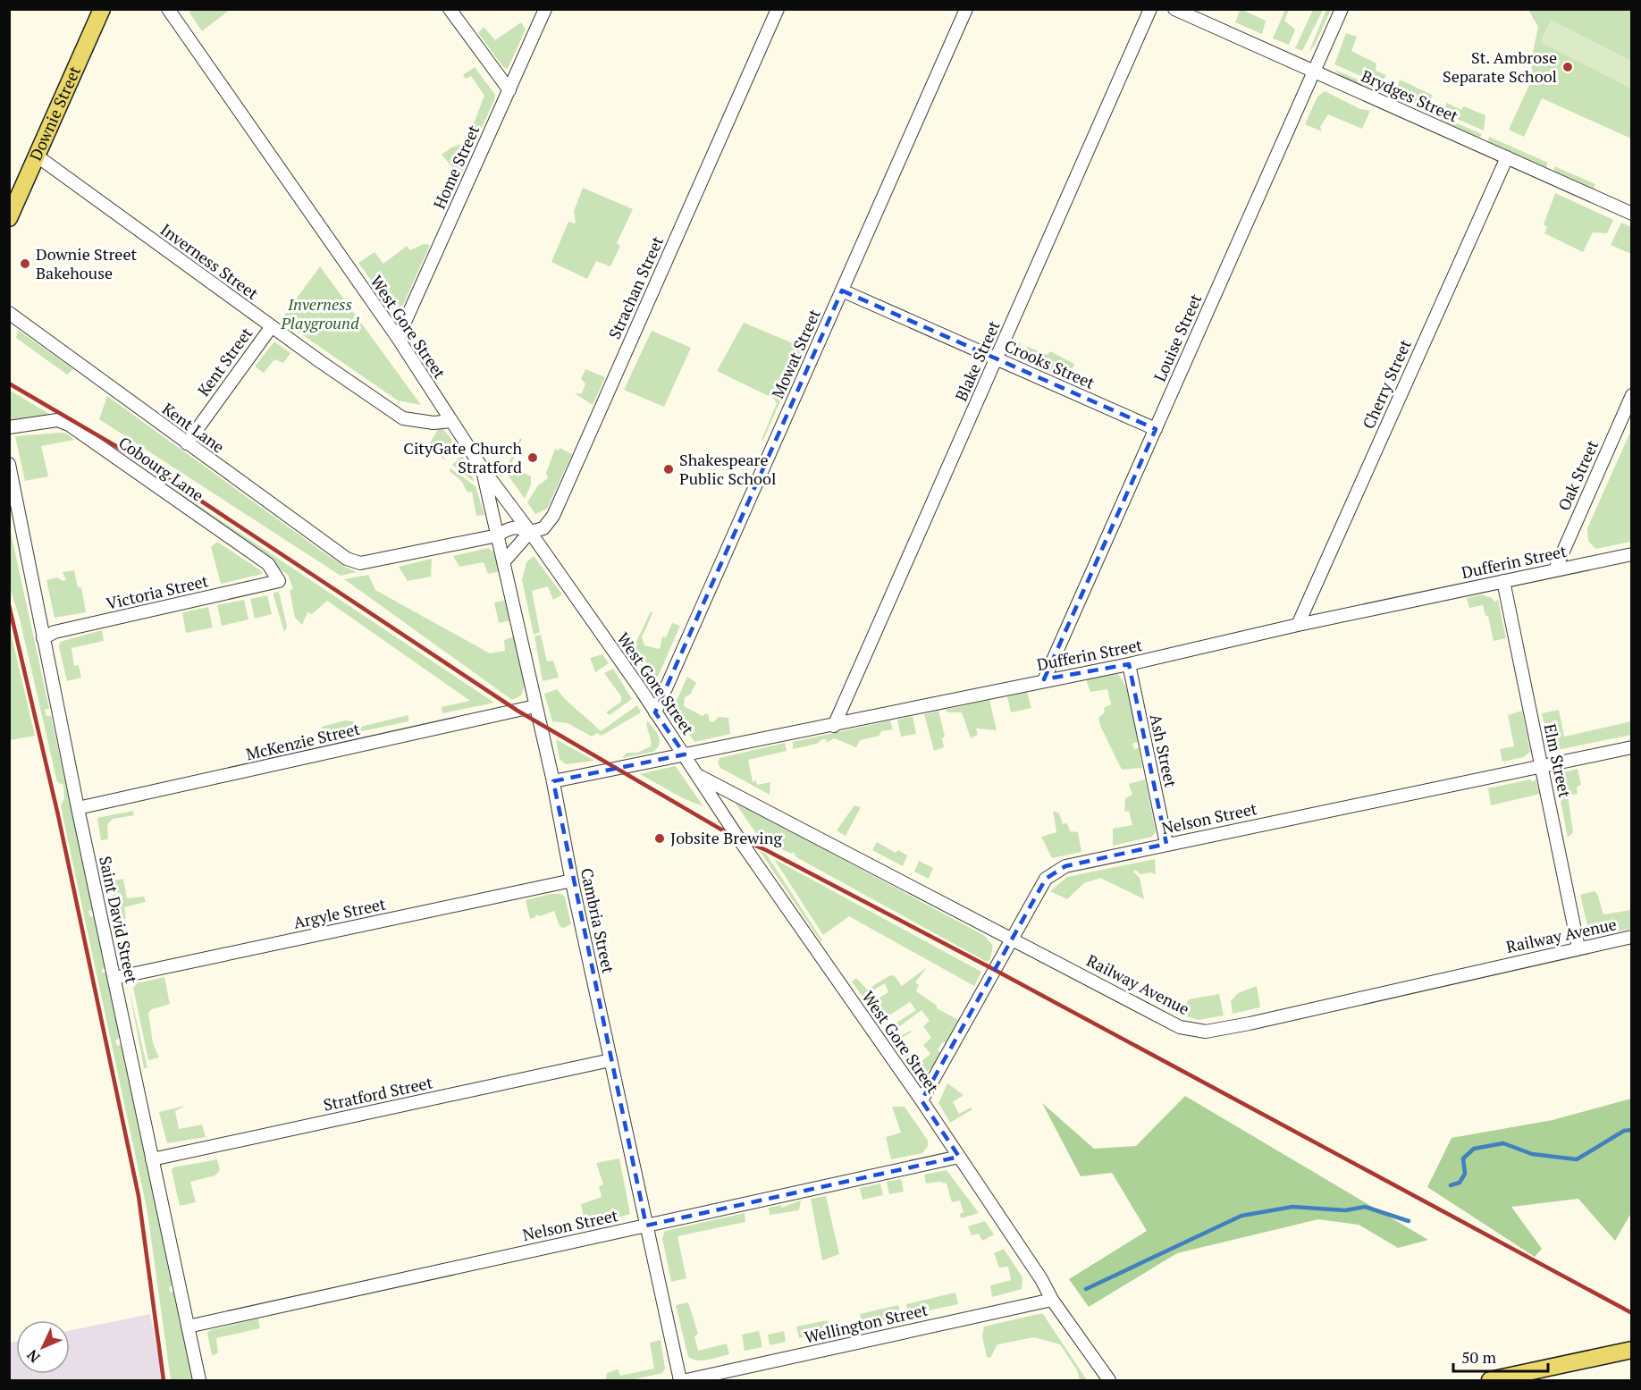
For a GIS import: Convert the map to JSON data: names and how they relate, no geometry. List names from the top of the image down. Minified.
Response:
{"streets":{"main road":["Downie Street"],"street":["Brydges Street","Home Street","Inverness Street","Strachan Street","West Gore Street","Louise Street","Mowat Street","Blake Street","Kent Street","Crooks Street","Cherry Street","Kent Lane","Cobourg Lane","Oak Street","Dufferin Street","Victoria Street","McKenzie Street","Ash Street","Elm Street","Nelson Street","Argyle Street","Saint David Street","Cambria Street","Railway Avenue","Stratford Street","Wellington Street"]},"crossings":[["Brydges Street","Louise Street"],["Brydges Street","Cherry Street"],["Downie Street","Inverness Street"],["Home Street","West Gore Street"],["Inverness Street","West Gore Street"],["Inverness Street","Kent Street"],["Strachan Street","West Gore Street"],["Strachan Street","Cambria Street"],["West Gore Street","Mowat Street"],["West Gore Street","Dufferin Street"],["West Gore Street","Nelson Street"],["West Gore Street","Cambria Street"],["West Gore Street","Railway Avenue"],["West Gore Street","Wellington Street"],["Louise Street","Crooks Street"],["Louise Street","Dufferin Street"],["Mowat Street","Crooks Street"],["Blake Street","Crooks Street"],["Blake Street","Dufferin Street"],["Kent Street","Kent Lane"],["Cherry Street","Dufferin Street"],["Kent Lane","Cambria Street"],["Cobourg Lane","Victoria Street"],["Oak Street","Dufferin Street"],["Dufferin Street","Ash Street"],["Dufferin Street","Elm Street"],["Dufferin Street","Cambria Street"],["Victoria Street","Saint David Street"],["McKenzie Street","Saint David Street"],["McKenzie Street","Cambria Street"],["Ash Street","Nelson Street"],["Elm Street","Nelson Street"],["Elm Street","Railway Avenue"],["Nelson Street","Saint David Street"],["Nelson Street","Cambria Street"],["Nelson Street","Railway Avenue"],["Argyle Street","Saint David Street"],["Argyle Street","Cambria Street"],["Saint David Street","Stratford Street"],["Cambria Street","Stratford Street"]],"parks":["Inverness Playground"],"places":["St. Ambrose Separate School","Downie Street Bakehouse","CityGate Church Stratford","Shakespeare Public School","Jobsite Brewing"],"scale_bar":"50 m","north":"bottom left"}
